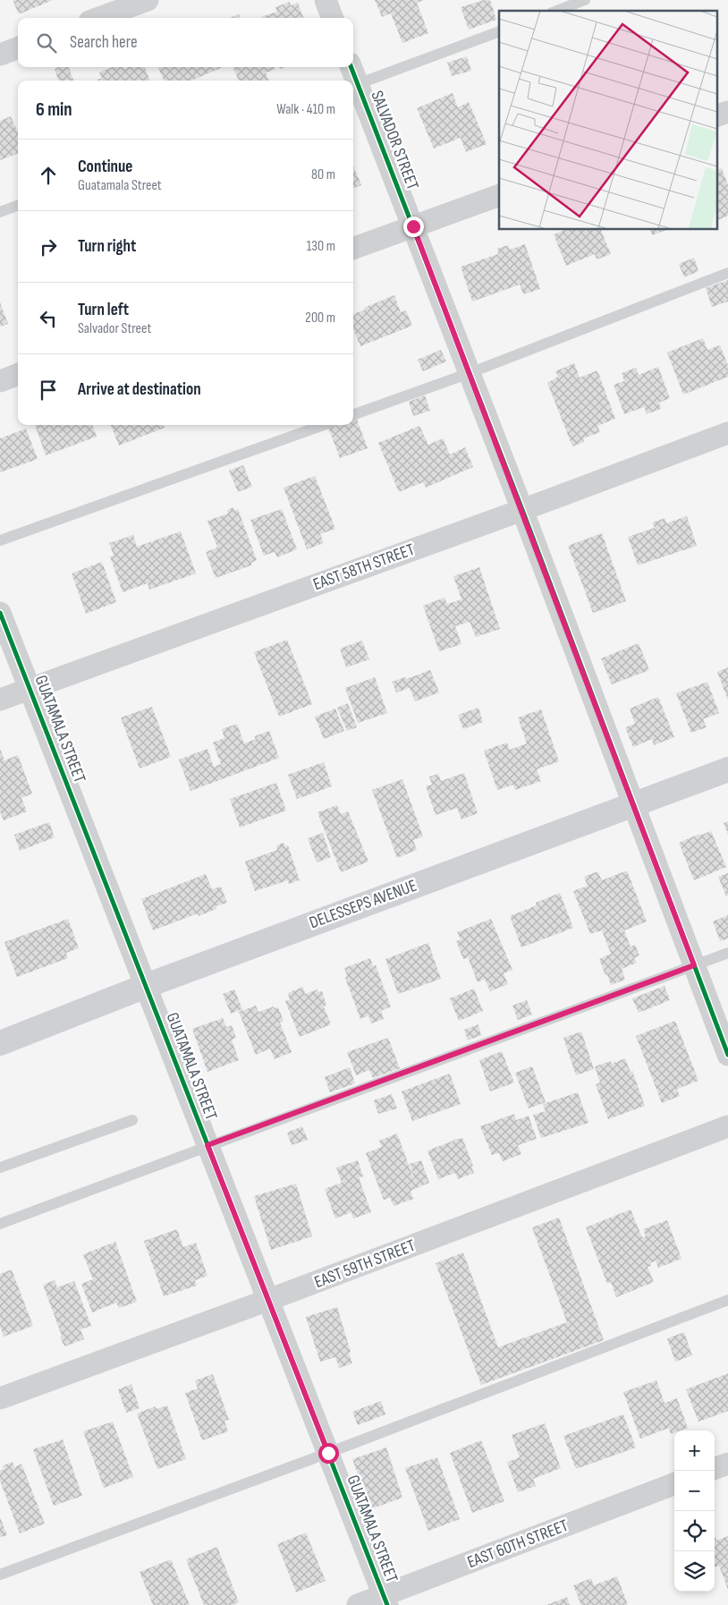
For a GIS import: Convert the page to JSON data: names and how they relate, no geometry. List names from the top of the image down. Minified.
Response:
{"streets":{"main road":["DELESSEPS AVENUE"],"street":["SALVADOR STREET","EAST 58TH STREET","GUATAMALA STREET","EAST 59TH STREET","EAST 60TH STREET"]},"crossings":[["SALVADOR STREET","EAST 58TH STREET"],["SALVADOR STREET","DELESSEPS AVENUE"],["EAST 58TH STREET","GUATAMALA STREET"],["GUATAMALA STREET","DELESSEPS AVENUE"],["GUATAMALA STREET","EAST 59TH STREET"],["GUATAMALA STREET","EAST 60TH STREET"]],"page":{"search":"Search here","heading":["6 min","Walk · 410 m"],"list":[["Continue","Guatamala Street","80 m"],["Turn right","130 m"],["Turn left","Salvador Street","200 m"],"Arrive at destination"],"map_buttons":["+","−"]}}
